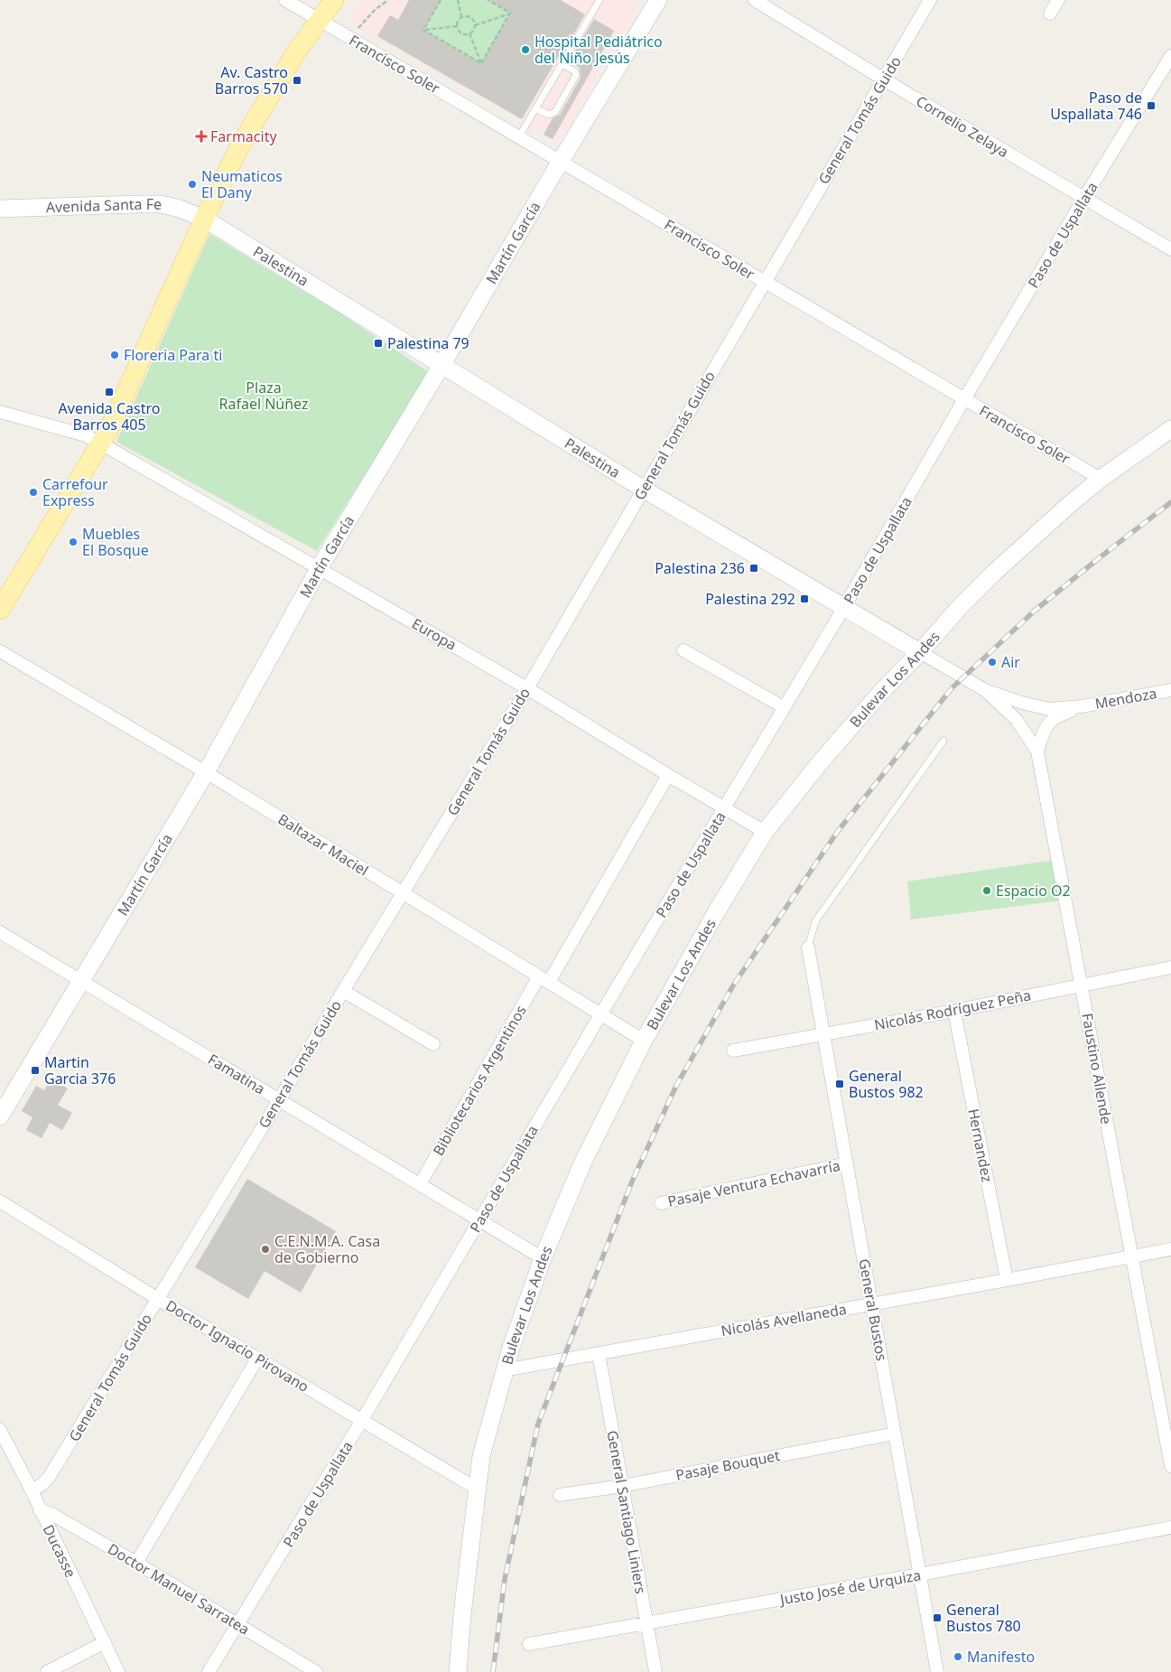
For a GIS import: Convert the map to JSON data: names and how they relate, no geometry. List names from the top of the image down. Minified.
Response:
{"streets":{"main road":["Avenida Santa Fe","Martín García","Palestina","Bulevar Los Andes"],"street":["Francisco Soler","General Tomás Guido","Cornelio Zelaya","Paso de Uspallata","Europa","Mendoza","Baltazar Maciel","Nicolás Rodríguez Peña","Faustino Allende","Famatina","Bibliotecarios Argentinos","Hernandez","Pasaje Ventura Echavarría","General Bustos","Nicolás Avellaneda","Doctor Ignacio Pirovano","Pasaje Bouquet","General Santiago Liniers","Ducasse","Justo José de Urquiza","Doctor Manuel Sarratea"]},"crossings":[["Francisco Soler","General Tomás Guido"],["Francisco Soler","Paso de Uspallata"],["Francisco Soler","Martín García"],["Francisco Soler","Bulevar Los Andes"],["General Tomás Guido","Cornelio Zelaya"],["General Tomás Guido","Palestina"],["General Tomás Guido","Europa"],["General Tomás Guido","Baltazar Maciel"],["General Tomás Guido","Famatina"],["General Tomás Guido","Doctor Ignacio Pirovano"],["General Tomás Guido","Ducasse"],["Cornelio Zelaya","Paso de Uspallata"],["Avenida Santa Fe","Palestina"],["Paso de Uspallata","Palestina"],["Paso de Uspallata","Europa"],["Paso de Uspallata","Baltazar Maciel"],["Paso de Uspallata","Famatina"],["Paso de Uspallata","Doctor Ignacio Pirovano"],["Paso de Uspallata","Doctor Manuel Sarratea"],["Martín García","Palestina"],["Martín García","Europa"],["Martín García","Baltazar Maciel"],["Martín García","Famatina"],["Palestina","Bulevar Los Andes"],["Palestina","Mendoza"],["Palestina","Faustino Allende"],["Europa","Bulevar Los Andes"],["Europa","Bibliotecarios Argentinos"],["Bulevar Los Andes","Baltazar Maciel"],["Bulevar Los Andes","Famatina"],["Bulevar Los Andes","Nicolás Avellaneda"],["Bulevar Los Andes","Doctor Ignacio Pirovano"],["Mendoza","Faustino Allende"],["Baltazar Maciel","Bibliotecarios Argentinos"],["Nicolás Rodríguez Peña","Faustino Allende"],["Nicolás Rodríguez Peña","Hernandez"],["Nicolás Rodríguez Peña","General Bustos"],["Faustino Allende","Nicolás Avellaneda"],["Famatina","Bibliotecarios Argentinos"],["Hernandez","Nicolás Avellaneda"],["Pasaje Ventura Echavarría","General Bustos"],["General Bustos","Nicolás Avellaneda"],["General Bustos","Pasaje Bouquet"],["General Bustos","Justo José de Urquiza"],["Nicolás Avellaneda","General Santiago Liniers"],["Pasaje Bouquet","General Santiago Liniers"],["General Santiago Liniers","Justo José de Urquiza"],["Ducasse","Doctor Manuel Sarratea"]],"parks":["Plaza Rafael Núñez"],"places":{"other":["Hospital Pediátrico del Niño Jesús","Neumaticos El Dany","Floreria Para ti","Carrefour Express","Muebles El Bosque","Air","Espacio O2","C.E.N.M.A. Casa de Gobierno","Manifesto"],"transit":["Av. Castro Barros 570","Paso de Uspallata 746","Palestina 79","Avenida Castro Barros 405","Palestina 236","Palestina 292","Martin Garcia 376","General Bustos 982","General Bustos 780"],"health":["Farmacity"]}}
